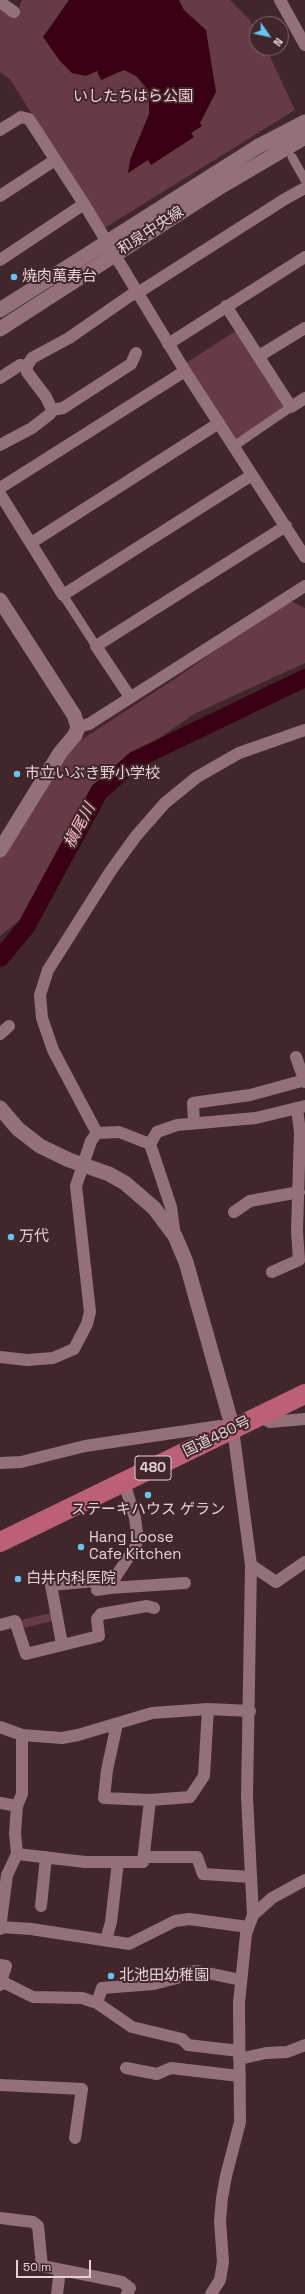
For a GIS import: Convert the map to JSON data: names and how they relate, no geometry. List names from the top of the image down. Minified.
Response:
{"streets":{"highway":["国道480号","480"],"street":["和泉中央線"]},"water":["槇尾川"],"parks":["いしたちはら公園"],"places":["焼肉萬寿台","市立いぶき野小学校","万代","ステーキハウス ゲラン","Hang Loose Cafe Kitchen","白井内科医院","北池田幼稚園"],"scale_bar":"50 m","north":"bottom right"}
